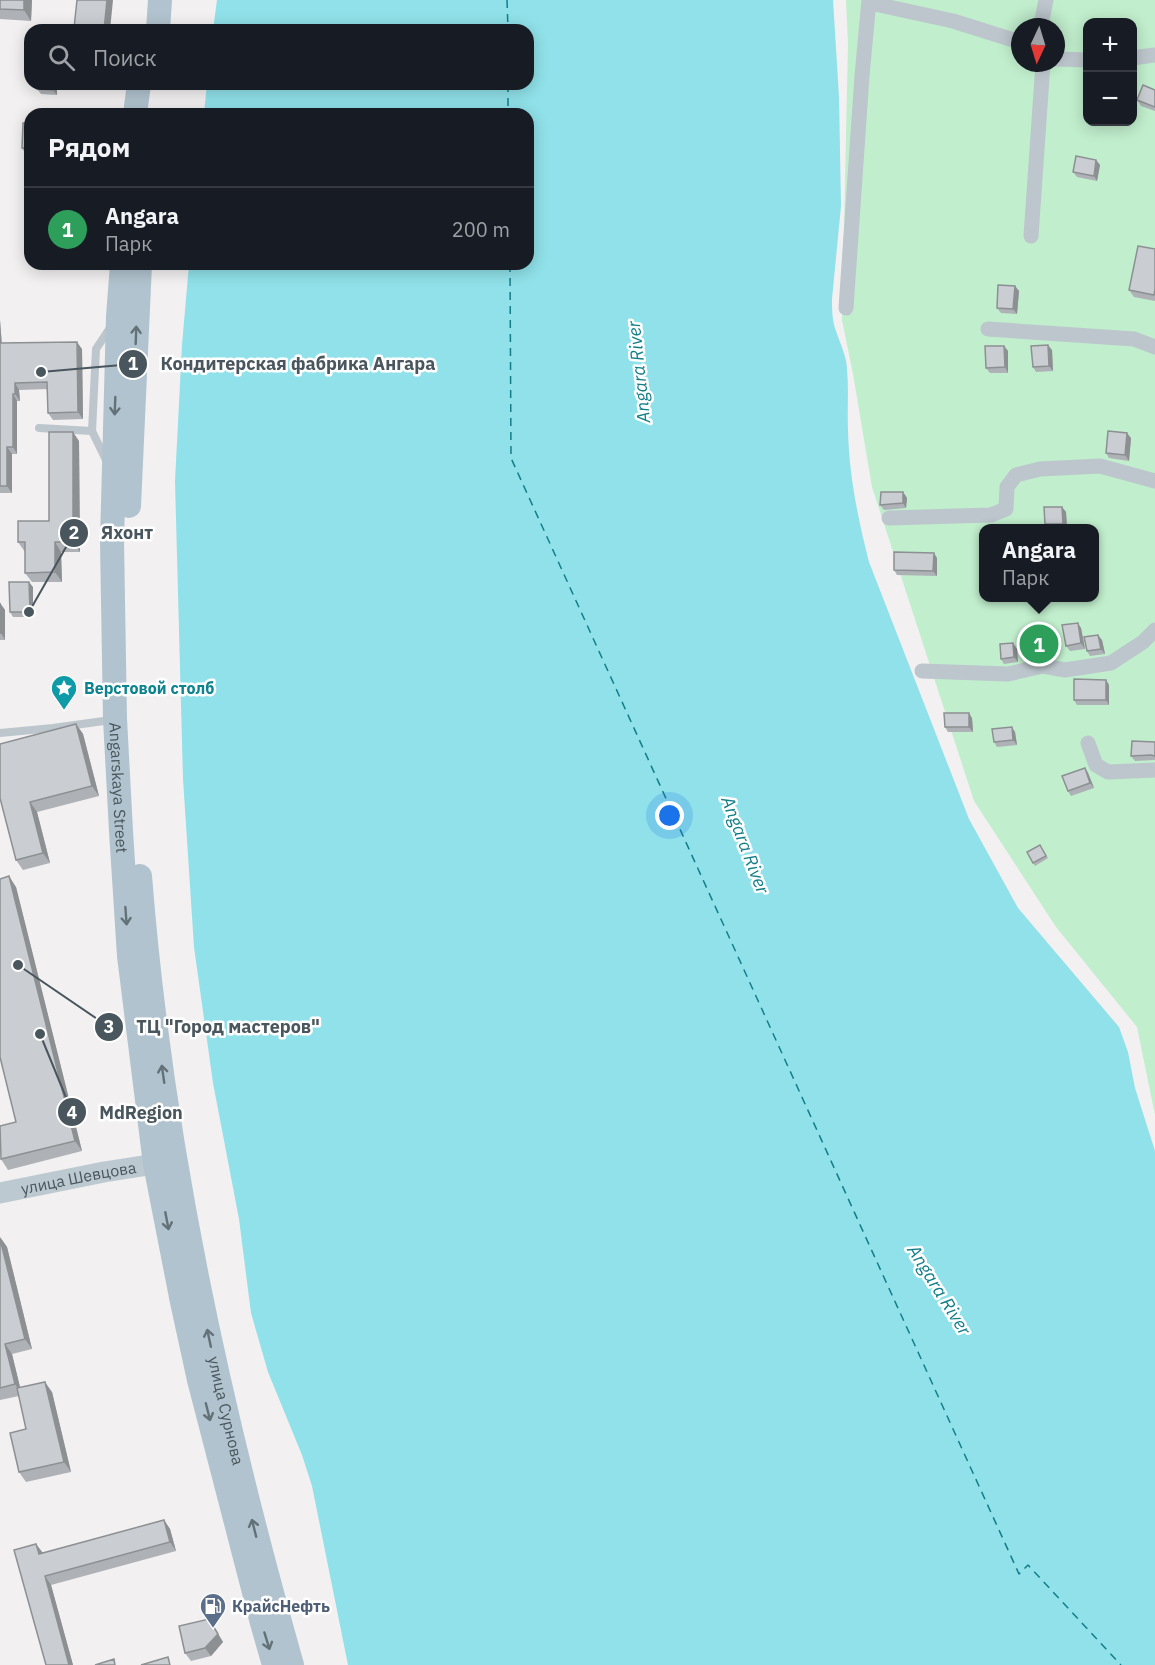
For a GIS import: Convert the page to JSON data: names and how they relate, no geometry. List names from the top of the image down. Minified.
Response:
{"streets":{"main road":["Angarskaya Street","улица Шевцова","улица Сурнова"]},"crossings":[["Angarskaya Street","улица Шевцова"],["Angarskaya Street","улица Сурнова"],["улица Шевцова","улица Сурнова"]],"water":["Angara River"],"places":{"other":["Кондитерская фабрика Ангара","Яхонт","ТЦ \"Город мастеров\"","MdRegion"],"place":["Верстовой столб"],"fuel station":["КрайсНефть"]},"north":"bottom","page":{"map_buttons":["+","−"],"search":"Поиск","heading":"Рядом","list":[{"mark":"1","name":"Angara","note":"Парк","value":"200 m"}],"popup":["Angara","Парк"],"pins":"1"}}
